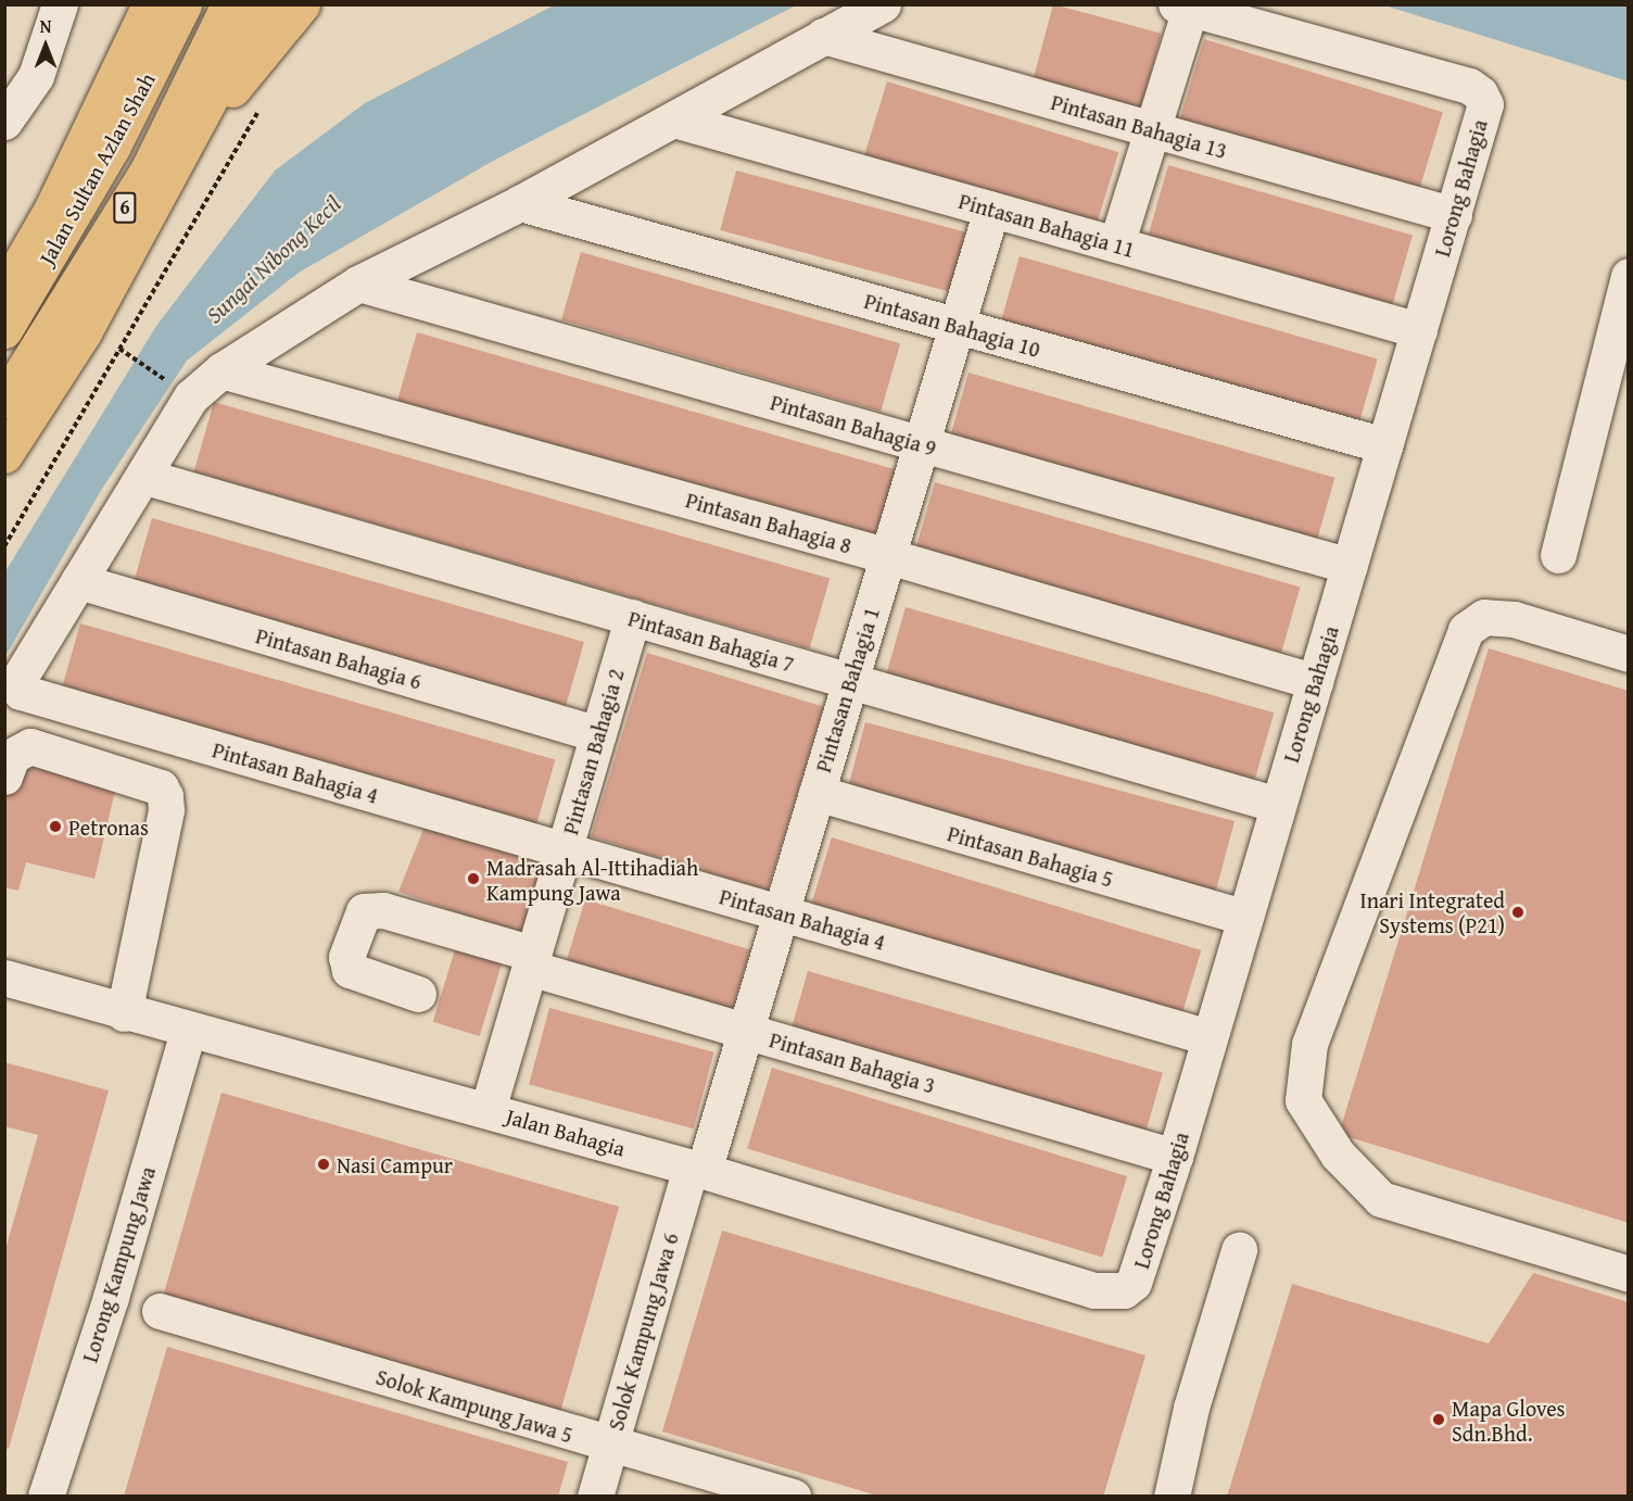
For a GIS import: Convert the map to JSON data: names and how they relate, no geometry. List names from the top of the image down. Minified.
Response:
{"streets":{"main road":["Jalan Sultan Azlan Shah","6"],"street":["Pintasan Bahagia 13","Lorong Bahagia","Pintasan Bahagia 11","Pintasan Bahagia 10","Pintasan Bahagia 9","Pintasan Bahagia 8","Pintasan Bahagia 7","Pintasan Bahagia 6","Pintasan Bahagia 1","Pintasan Bahagia 2","Pintasan Bahagia 4","Pintasan Bahagia 5","Pintasan Bahagia 3","Jalan Bahagia","Lorong Kampung Jawa","Solok Kampung Jawa 6","Solok Kampung Jawa 5"]},"crossings":[["Pintasan Bahagia 13","Lorong Bahagia"],["Lorong Bahagia","Pintasan Bahagia 11"],["Lorong Bahagia","Pintasan Bahagia 10"],["Lorong Bahagia","Pintasan Bahagia 9"],["Lorong Bahagia","Pintasan Bahagia 8"],["Lorong Bahagia","Pintasan Bahagia 7"],["Lorong Bahagia","Pintasan Bahagia 4"],["Lorong Bahagia","Pintasan Bahagia 5"],["Lorong Bahagia","Pintasan Bahagia 3"],["Lorong Bahagia","Jalan Bahagia"],["Pintasan Bahagia 11","Pintasan Bahagia 1"],["Pintasan Bahagia 10","Pintasan Bahagia 1"],["Pintasan Bahagia 9","Pintasan Bahagia 1"],["Pintasan Bahagia 8","Pintasan Bahagia 1"],["Pintasan Bahagia 7","Pintasan Bahagia 1"],["Pintasan Bahagia 7","Pintasan Bahagia 2"],["Pintasan Bahagia 6","Pintasan Bahagia 2"],["Pintasan Bahagia 6","Pintasan Bahagia 4"],["Pintasan Bahagia 1","Pintasan Bahagia 4"],["Pintasan Bahagia 1","Pintasan Bahagia 5"],["Pintasan Bahagia 1","Pintasan Bahagia 3"],["Pintasan Bahagia 1","Jalan Bahagia"],["Pintasan Bahagia 1","Solok Kampung Jawa 6"],["Pintasan Bahagia 2","Pintasan Bahagia 4"],["Pintasan Bahagia 2","Pintasan Bahagia 3"],["Pintasan Bahagia 2","Jalan Bahagia"],["Jalan Bahagia","Lorong Kampung Jawa"],["Jalan Bahagia","Solok Kampung Jawa 6"],["Solok Kampung Jawa 6","Solok Kampung Jawa 5"]],"water":["Sungai Nibong Kecil"],"places":["Petronas","Madrasah Al-Ittihadiah Kampung Jawa","Inari Integrated Systems (P21)","Nasi Campur","Mapa Gloves Sdn.Bhd."],"north":"top"}
